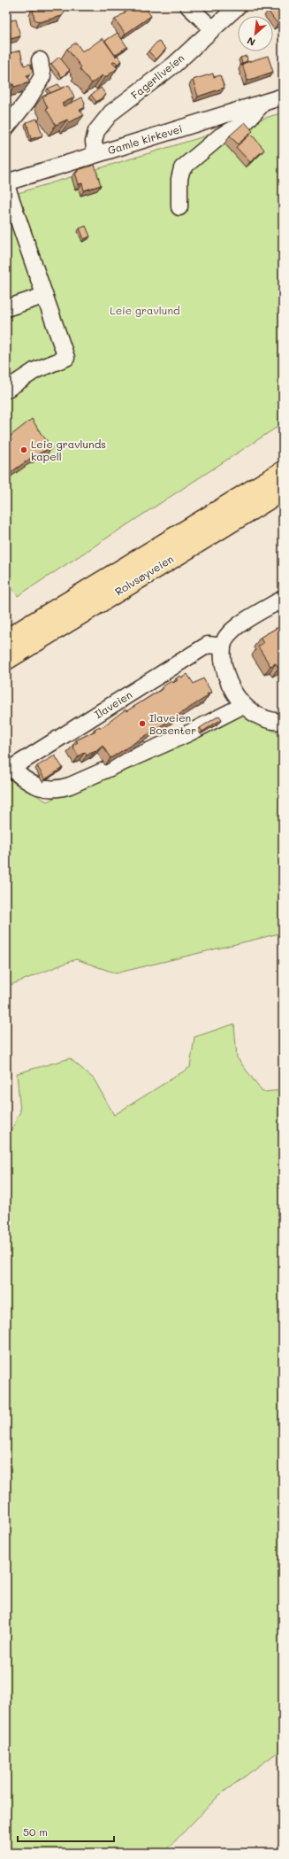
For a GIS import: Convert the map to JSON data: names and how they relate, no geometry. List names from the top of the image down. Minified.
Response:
{"streets":{"main road":["Rolvsøyveien"],"street":["Fagerliveien","Gamle kirkevei","Ilaveien"]},"crossings":[["Fagerliveien","Gamle kirkevei"]],"parks":["Leie gravlund"],"places":["Leie gravlunds kapell","Ilaveien Bosenter"],"scale_bar":"50 m","north":"bottom left"}
